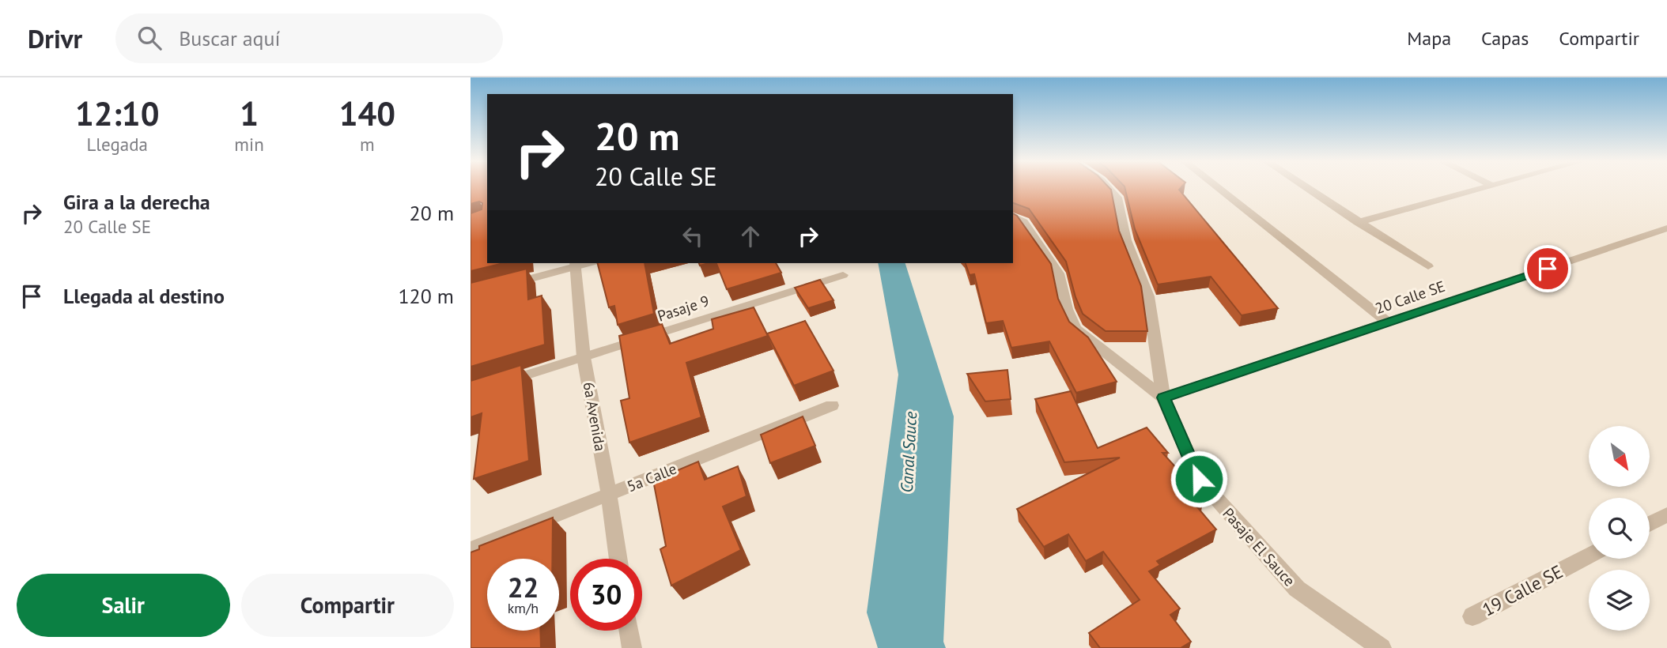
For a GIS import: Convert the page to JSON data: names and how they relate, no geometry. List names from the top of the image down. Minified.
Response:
{"streets":{"street":["20 Calle SE","Pasaje 9","6a Avenida","5a Calle","Pasaje El Sauce","19 Calle SE"]},"crossings":[["20 Calle SE","Pasaje El Sauce"],["Pasaje 9","6a Avenida"],["6a Avenida","5a Calle"]],"water":["Canal Sauce"],"north":"bottom right","page":{"header":"Drivr","search":"Buscar aquí","nav":["Mapa","Capas","Compartir"],"eta":["12:10","Llegada","1","min","140","m"],"turn":["20 m","20 Calle SE"],"list":[{"name":"Gira a la derecha","note":"20 Calle SE","value":"20 m"},{"name":"Llegada al destino","value":"120 m"}],"speed":"22 km/h","limit":"30","buttons":["Salir","Compartir"]}}
